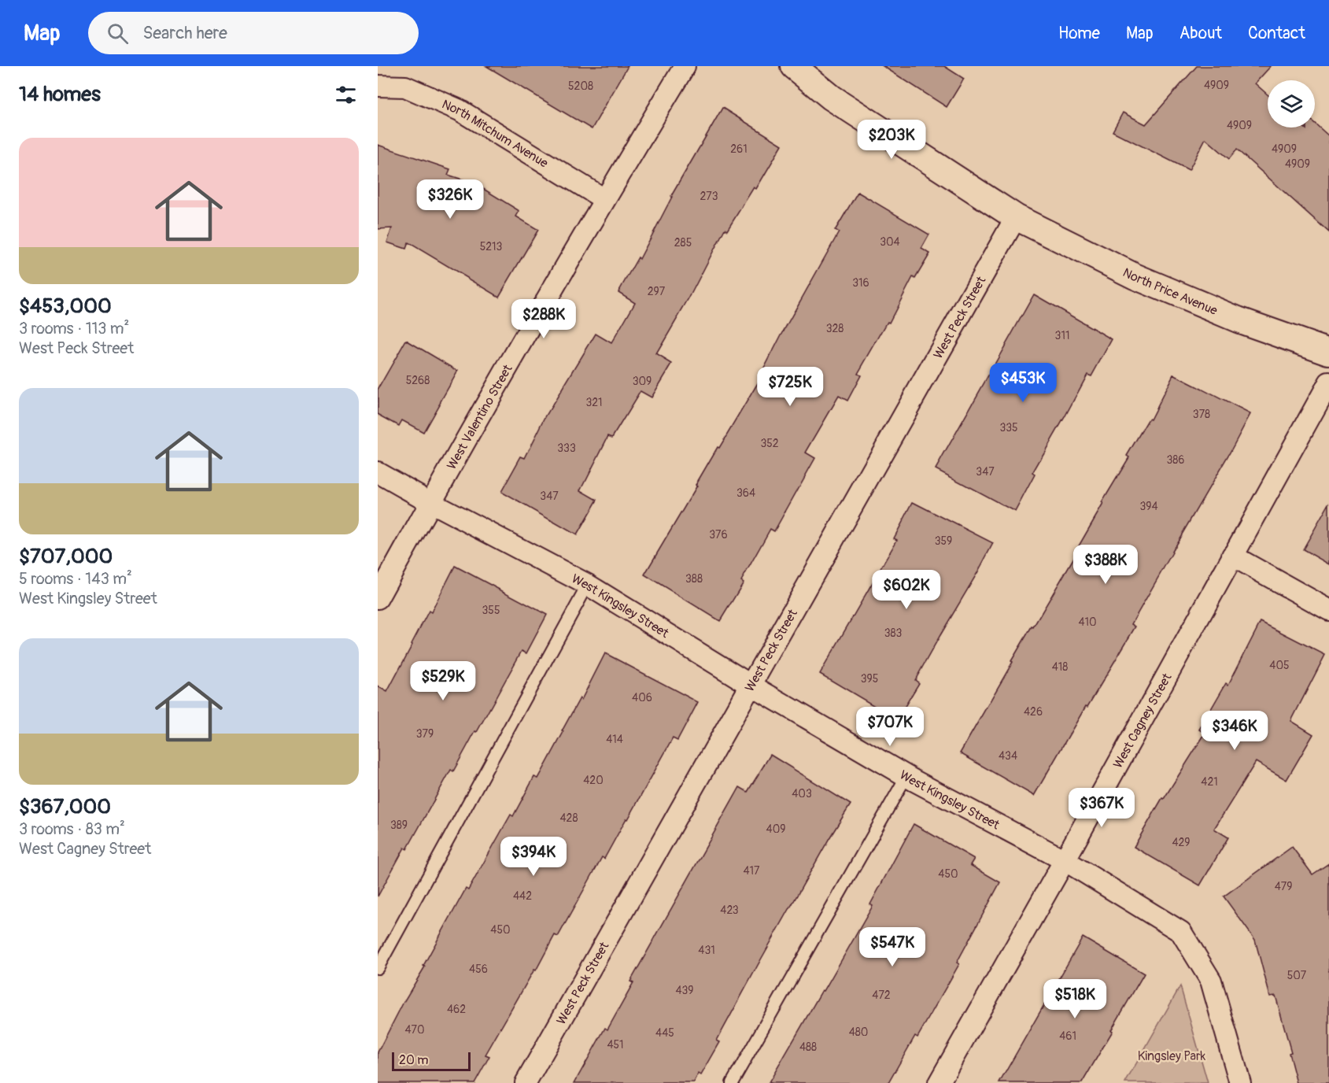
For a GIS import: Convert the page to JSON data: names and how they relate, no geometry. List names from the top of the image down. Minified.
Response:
{"streets":{"street":["North Mitchum Avenue","North Price Avenue","West Peck Street","West Valentino Street","West Kingsley Street","West Cagney Street"]},"crossings":[["North Mitchum Avenue","West Valentino Street"],["North Price Avenue","West Peck Street"],["West Peck Street","West Kingsley Street"],["West Valentino Street","West Kingsley Street"],["West Kingsley Street","West Cagney Street"]],"parks":["Kingsley Park"],"house_numbers":["4909","5208","4909","261","4909","4909","273","304","285","5213","316","297","328","311","5268","309","321","378","335","352","333","386","347","364","347","394","376","359","388","355","410","383","405","418","395","406","426","379","414","434","420","421","403","428","389","409","429","417","450","479","442","423","450","431","456","507","439","472","462","470","480","445","461","451","488"],"scale_bar":"20 m","page":{"header":"Map","search":"Search here","nav":["Home","Map","About","Contact"],"heading":"14 homes","price":["$203K","$326K","$288K","$453K","$725K","$388K","$602K","$529K","$707K","$346K","$367K","$394K","$547K","$518K"],"list":[{"name":"$453,000","note":"3 rooms · 113 m² · West Peck Street"},{"name":"$707,000","note":"5 rooms · 143 m² · West Kingsley Street"},{"name":"$367,000","note":"3 rooms · 83 m² · West Cagney Street"}],"scale":"20 m"}}
